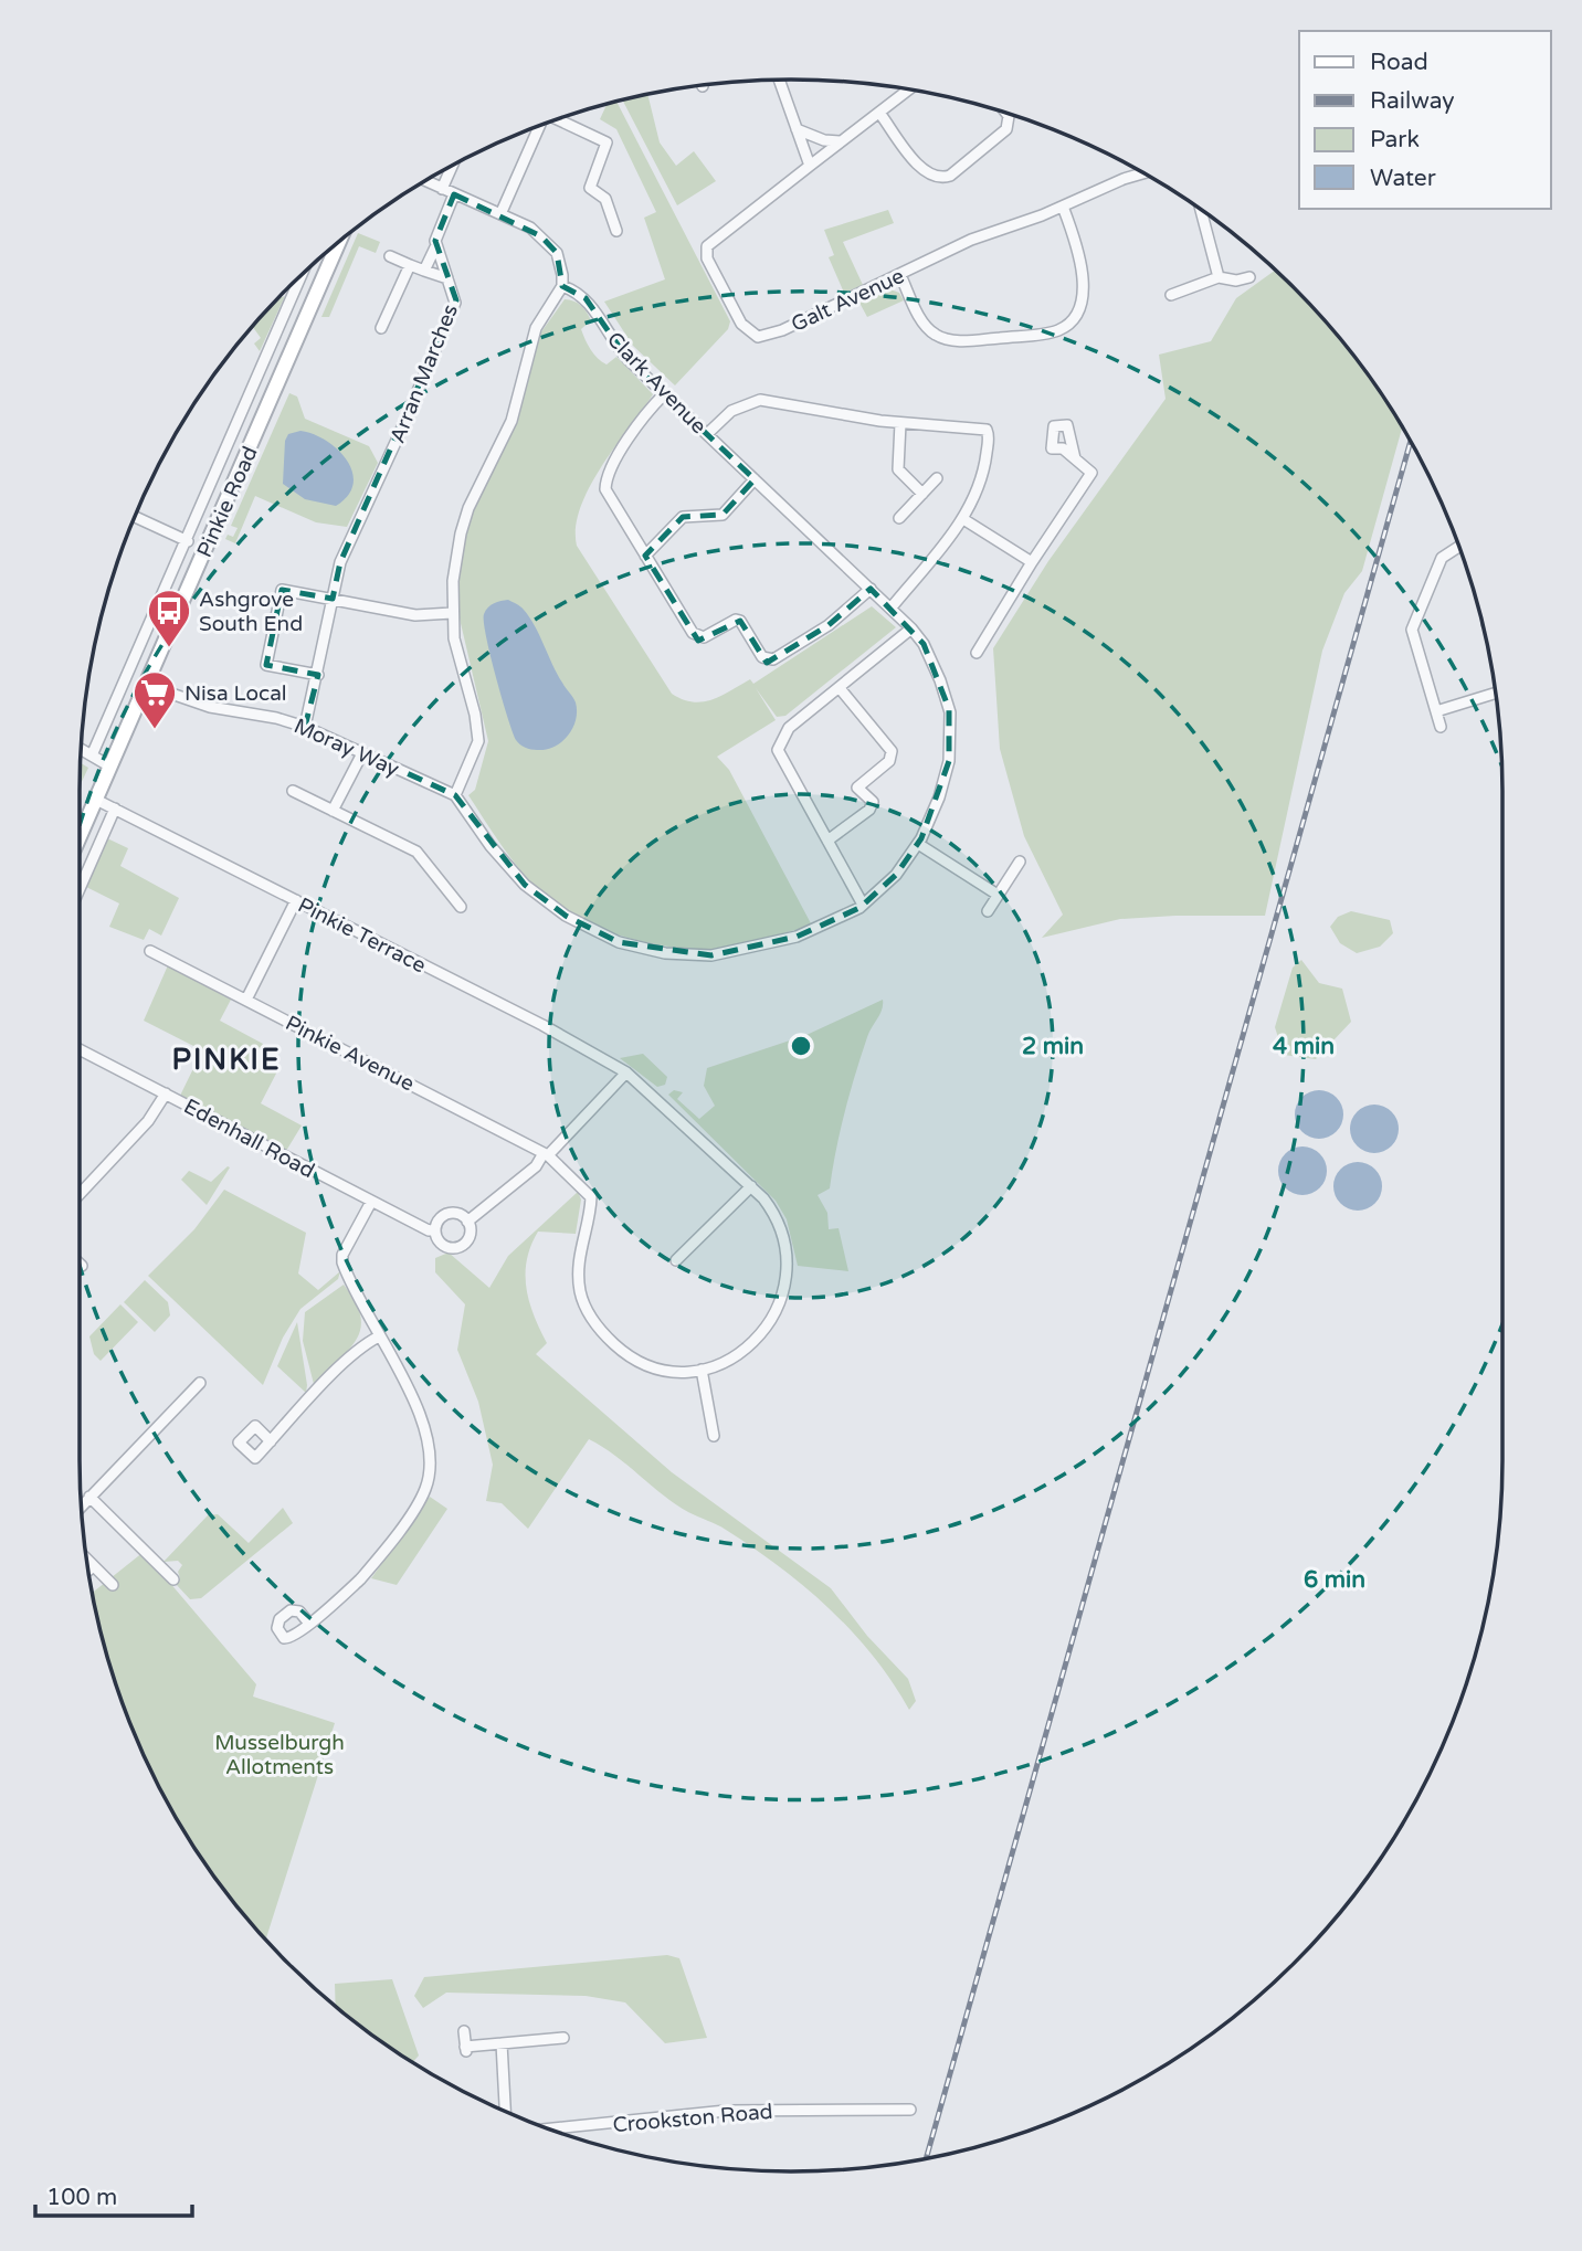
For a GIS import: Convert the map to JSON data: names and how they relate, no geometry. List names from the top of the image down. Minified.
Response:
{"streets":{"main road":["Pinkie Road"],"street":["Galt Avenue","Arran Marches","Clark Avenue","Moray Way","Pinkie Terrace","Pinkie Avenue","Edenhall Road","Crookston Road"]},"crossings":[["Arran Marches","Moray Way"],["Clark Avenue","Moray Way"],["Pinkie Road","Moray Way"],["Pinkie Road","Pinkie Terrace"],["Pinkie Terrace","Pinkie Avenue"]],"districts":["PINKIE"],"parks":["Musselburgh Allotments"],"places":{"bus stop":["Ashgrove South End"],"supermarket":["Nisa Local"]},"legend":["Road","Railway","Park","Water"],"scale_bar":"100 m","rings":["2 min","4 min","6 min"]}
